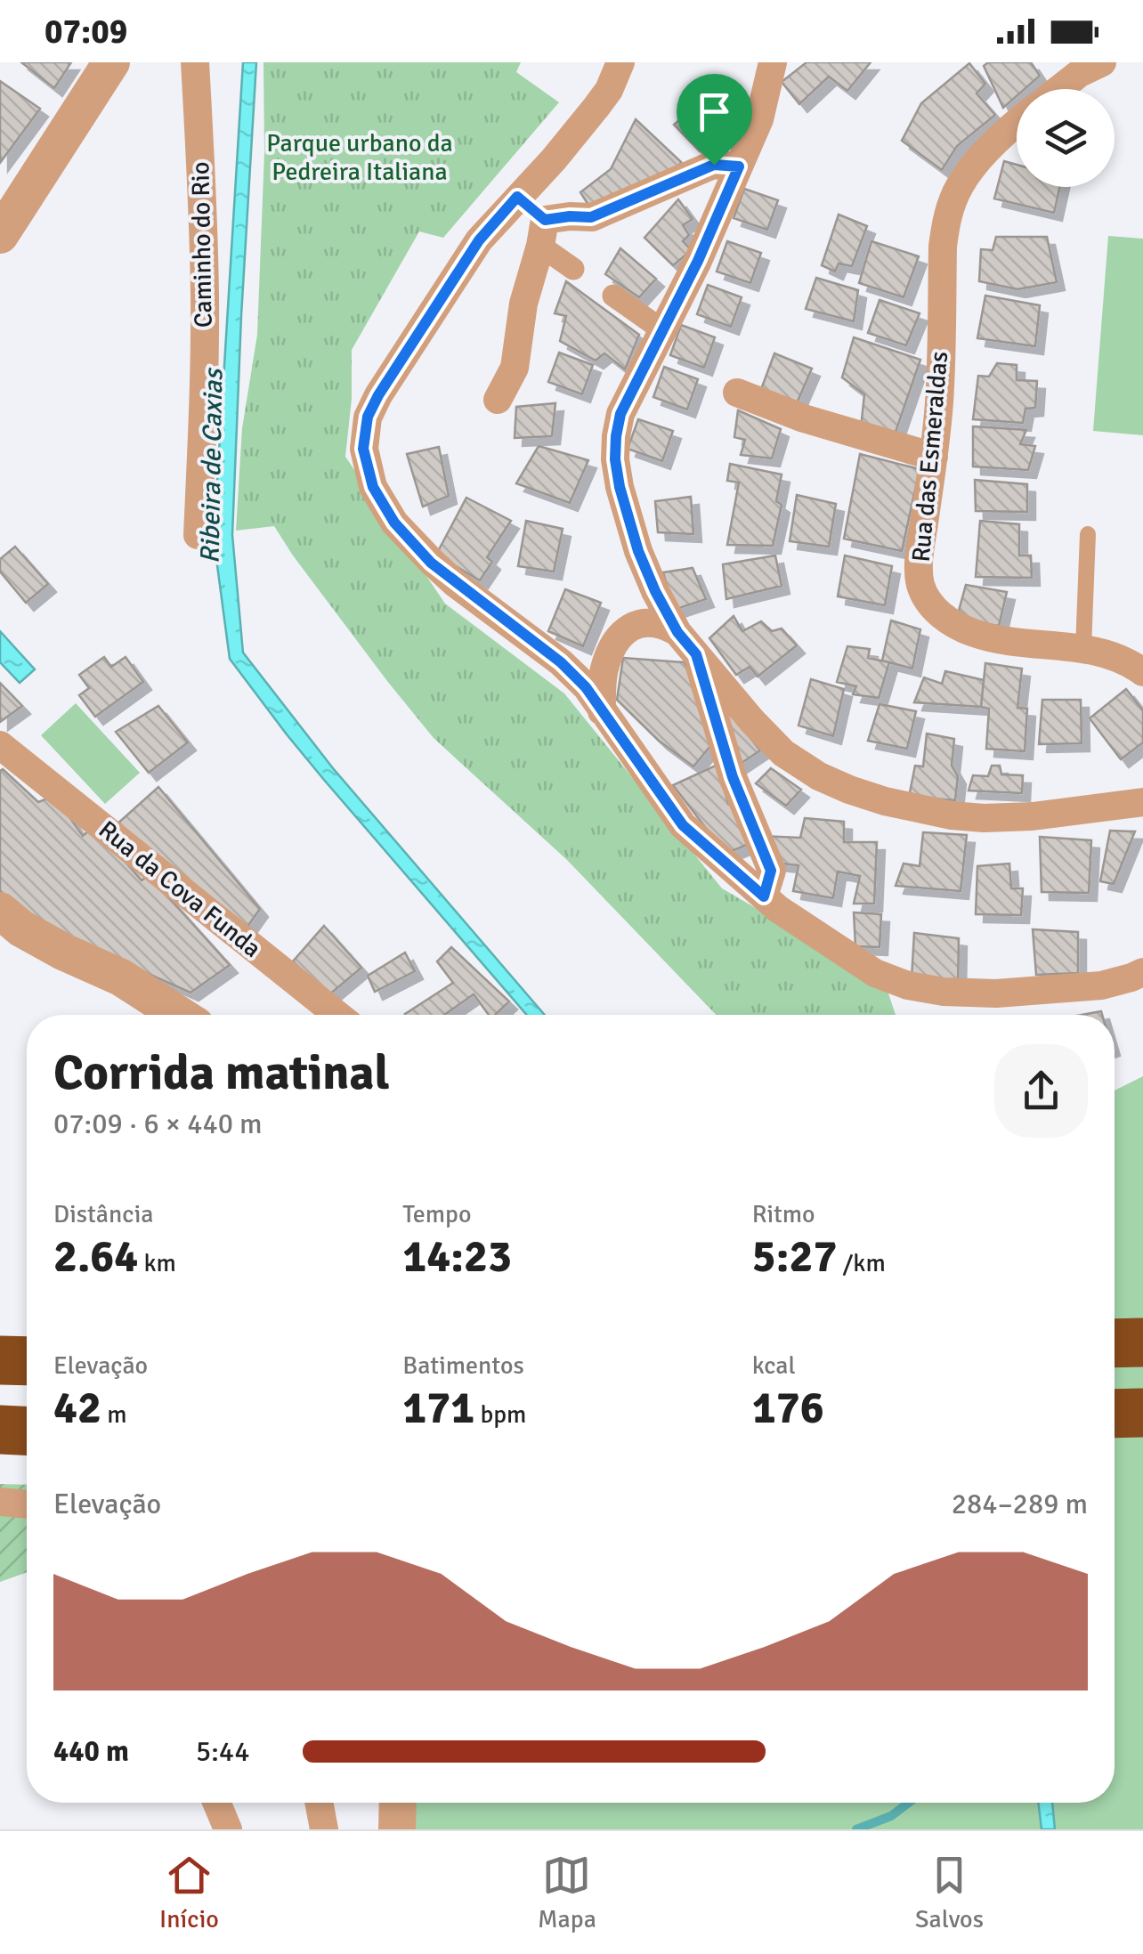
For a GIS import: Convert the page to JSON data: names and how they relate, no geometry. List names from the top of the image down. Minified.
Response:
{"streets":{"street":["Caminho do Rio","Rua das Esmeraldas","Rua da Cova Funda"]},"water":["Ribeira de Caxias"],"parks":["Parque urbano da Pedreira Italiana"],"page":{"status":"07:09","heading":["Corrida matinal","07:09 · 6 × 440 m"],"stats":[["Distância","2.64 km"],["Tempo","14:23"],["Ritmo","5:27 /km"],["Elevação","42 m"],["Batimentos","171 bpm"],["kcal","176"]],"chart":["Elevação","284–289 m"],"list":[{"name":"440 m","note":"5:44"}],"tabs":["Início","Mapa","Salvos"]}}
